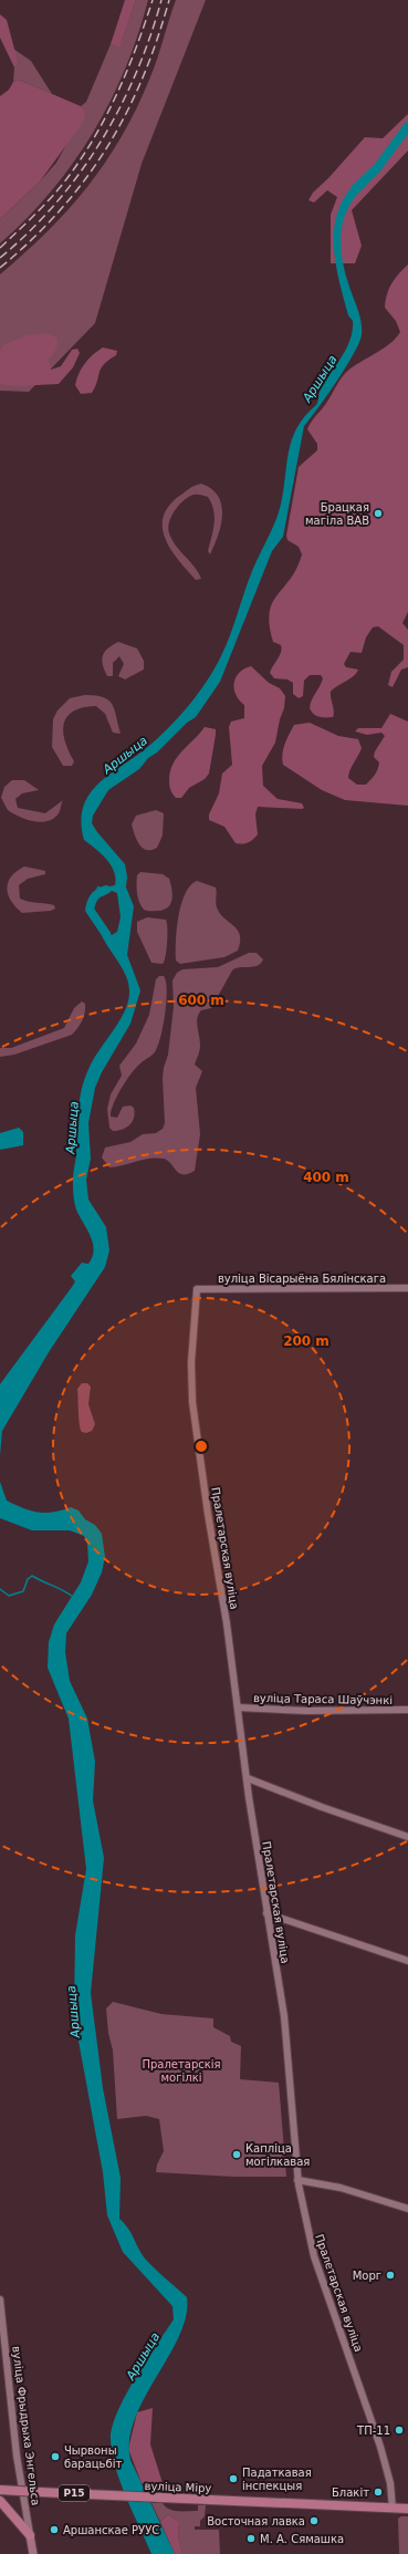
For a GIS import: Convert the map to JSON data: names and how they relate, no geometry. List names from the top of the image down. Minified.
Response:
{"streets":{"main road":["вуліца Фрыдрыха Энгельса","вуліца Міру","Р15"],"street":["вуліца Вісарыёна Бялінскага","Пралетарская вуліца","вуліца Тараса Шаўчэнкі"]},"crossings":[["вуліца Вісарыёна Бялінскага","Пралетарская вуліца"],["Пралетарская вуліца","вуліца Тараса Шаўчэнкі"],["Пралетарская вуліца","вуліца Міру"]],"water":["Аршыца"],"parks":["Пралетарскія могілкі"],"places":["Брацкая магіла ВАВ","Капліца могілкавая","Морг","ТП-11","Чырвоны барацьбіт","Падаткавая інспекцыя","Блакіт","Восточная лавка","Аршанскае РУУС","М. А. Сямашка"],"rings":["600 m","400 m","200 m"]}
